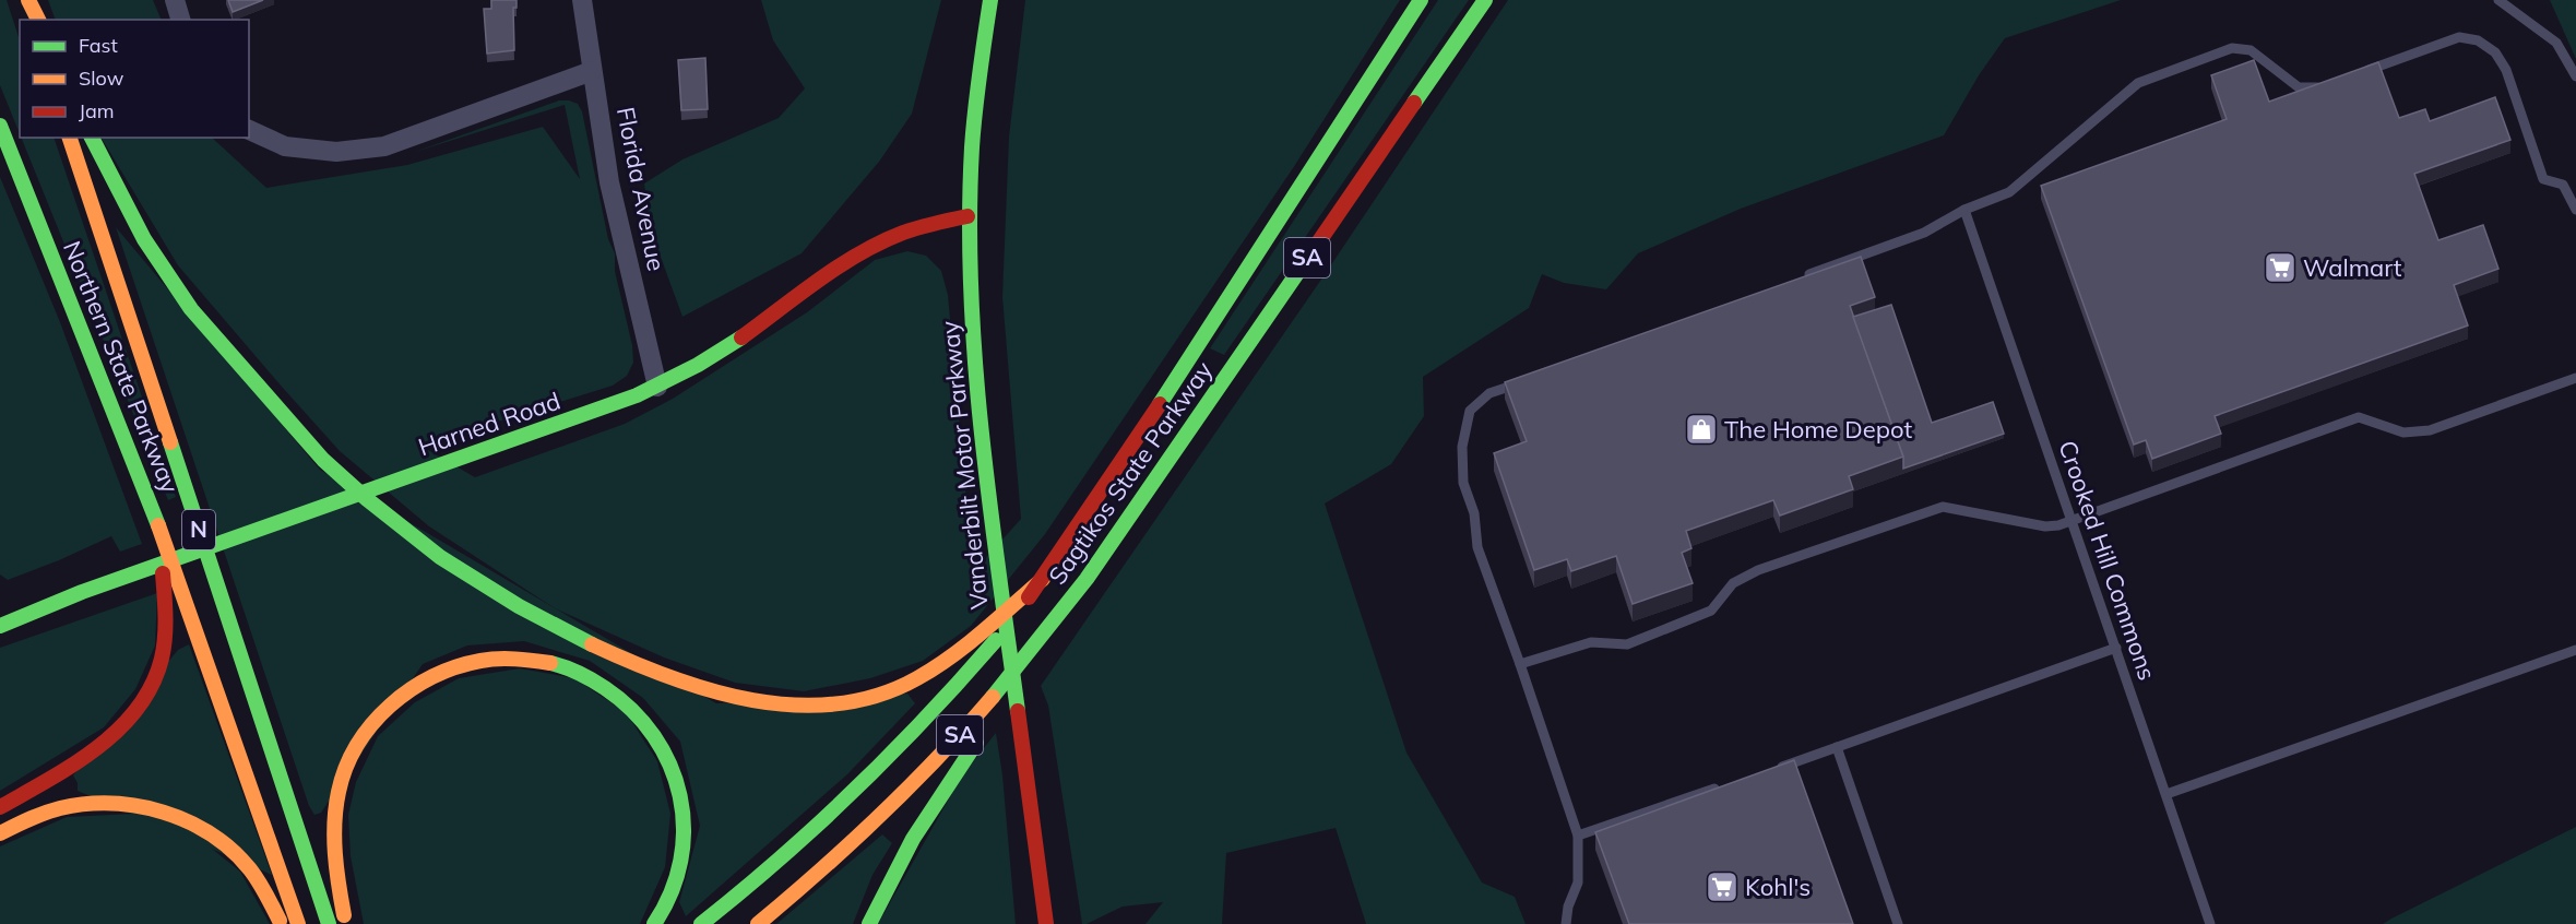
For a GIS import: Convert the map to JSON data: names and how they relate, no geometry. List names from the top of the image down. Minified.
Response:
{"streets":{"main road":["SA","Northern State Parkway","Harned Road","Vanderbilt Motor Parkway","Sagtikos State Parkway","N"],"street":["Florida Avenue"],"lane":["Crooked Hill Commons"]},"crossings":[["Florida Avenue","Harned Road"],["Harned Road","Vanderbilt Motor Parkway"]],"places":{"supermarket":["Walmart","Kohl's"],"shop":["The Home Depot"]},"legend":["Fast","Slow","Jam"]}
